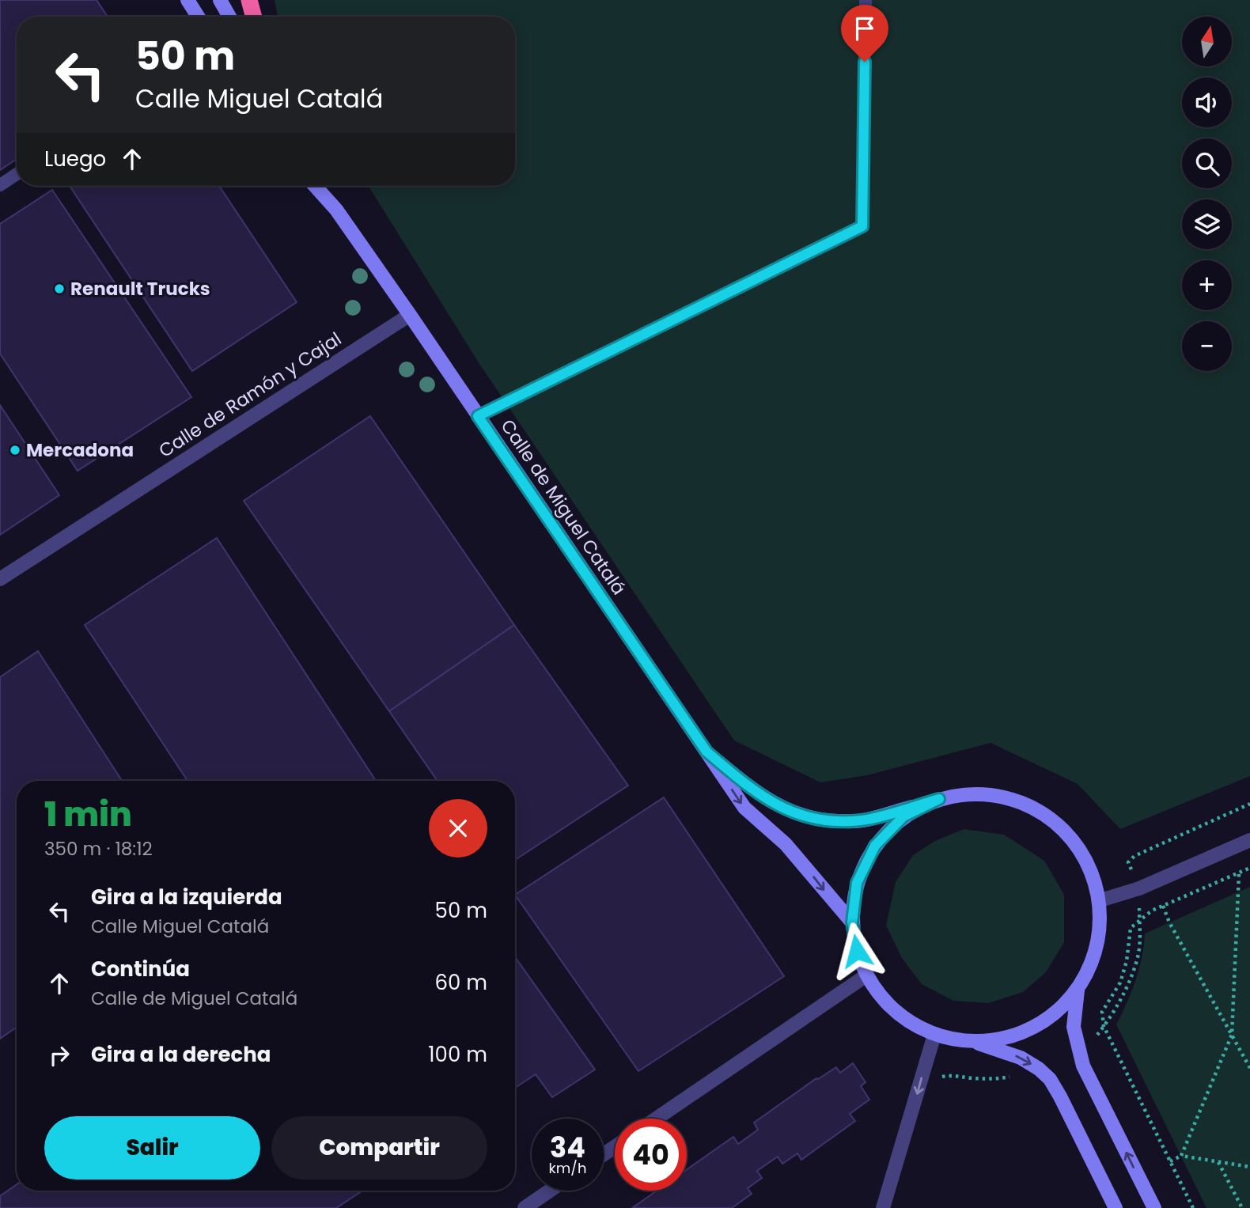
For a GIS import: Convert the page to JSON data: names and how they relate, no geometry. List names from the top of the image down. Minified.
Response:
{"streets":{"street":["Calle de Ramón y Cajal","Calle de Miguel Catalá"]},"crossings":[["Calle de Ramón y Cajal","Calle de Miguel Catalá"]],"places":["Renault Trucks","Mercadona"],"north":"top","page":{"map_buttons":["+","−"],"turn":["50 m","Calle Miguel Catalá"],"then":"Luego","heading":["1 min","350 m · 18:12"],"list":[{"name":"Gira a la izquierda","note":"Calle Miguel Catalá","value":"50 m"},{"name":"Continúa","note":"Calle de Miguel Catalá","value":"60 m"},{"name":"Gira a la derecha","value":"100 m"}],"buttons":["Salir","Compartir"],"speed":"34 km/h","limit":"40"}}
